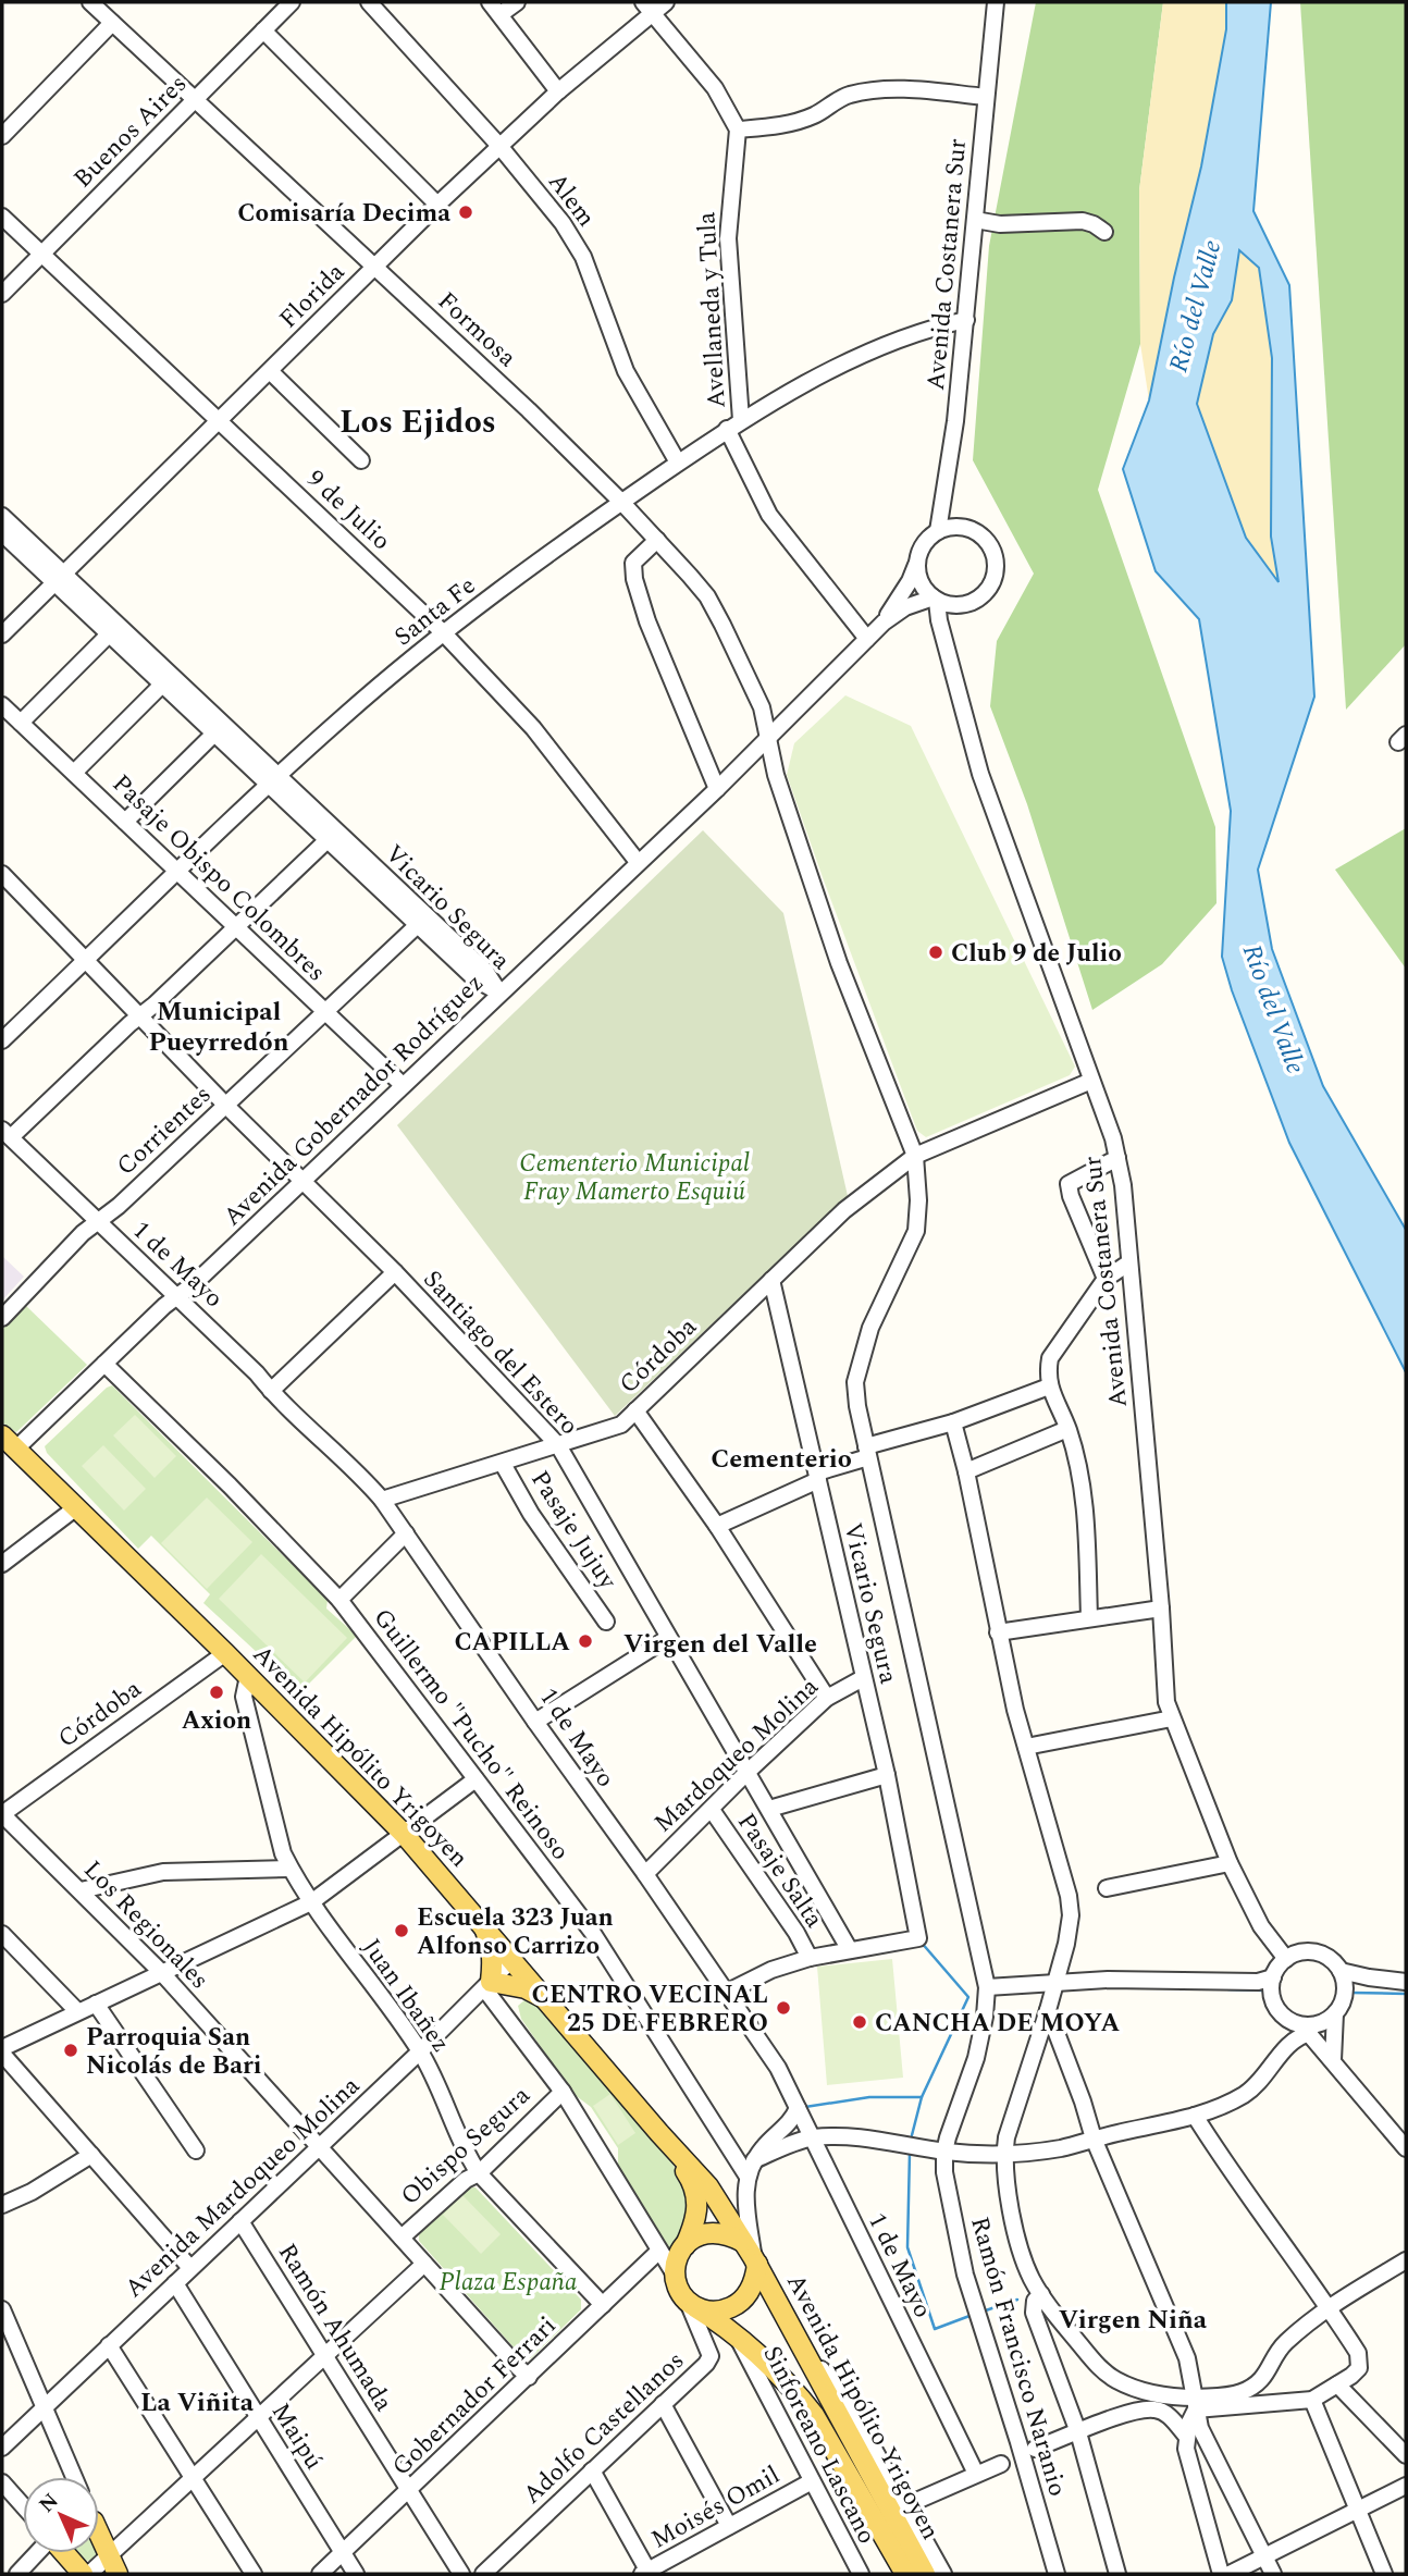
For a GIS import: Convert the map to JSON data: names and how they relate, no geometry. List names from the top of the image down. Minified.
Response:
{"streets":{"main road":["Avenida Hipólito Yrigoyen"],"street":["Buenos Aires","Alem","Avenida Costanera Sur","Florida","Avellaneda y Tula","Formosa","9 de Julio","Santa Fe","Pasaje Obispo Colombres","Vicario Segura","Avenida Gobernador Rodríguez","Corrientes","1 de Mayo","Santiago del Estero","Córdoba","Pasaje Jujuy","Guillermo \"Pucho\" Reinoso","Mardoqueo Molina","Pasaje Salta","Los Regionales","Juan Ibañez","Obispo Segura","Avenida Mardoqueo Molina","Ramón Ahumada","Ramón Francisco Naranio","Gobernador Ferrari","Adolfo Castellanos","Maipú","Sinforeano Lascano","Moisés Omil"]},"crossings":[["Buenos Aires","Formosa"],["Buenos Aires","9 de Julio"],["Alem","Florida"],["Alem","Santa Fe"],["Avenida Costanera Sur","Santa Fe"],["Avenida Costanera Sur","Avenida Gobernador Rodríguez"],["Avenida Costanera Sur","Córdoba"],["Florida","Formosa"],["Florida","9 de Julio"],["Florida","Vicario Segura"],["Avellaneda y Tula","Santa Fe"],["Avellaneda y Tula","Avenida Gobernador Rodríguez"],["Formosa","Santa Fe"],["Formosa","Avenida Gobernador Rodríguez"],["Formosa","Córdoba"],["Formosa","Ramón Francisco Naranio"],["9 de Julio","Santa Fe"],["9 de Julio","Avenida Gobernador Rodríguez"],["Santa Fe","Pasaje Obispo Colombres"],["Santa Fe","Vicario Segura"],["Santa Fe","Santiago del Estero"],["Pasaje Obispo Colombres","Avenida Gobernador Rodríguez"],["Pasaje Obispo Colombres","Corrientes"],["Vicario Segura","Avenida Gobernador Rodríguez"],["Vicario Segura","Corrientes"],["Vicario Segura","Santiago del Estero"],["Vicario Segura","Córdoba"],["Vicario Segura","Mardoqueo Molina"],["Avenida Gobernador Rodríguez","1 de Mayo"],["Avenida Gobernador Rodríguez","Santiago del Estero"],["Avenida Gobernador Rodríguez","Guillermo \"Pucho\" Reinoso"],["Avenida Gobernador Rodríguez","Avenida Hipólito Yrigoyen"],["Corrientes","1 de Mayo"],["Corrientes","Santiago del Estero"],["1 de Mayo","Córdoba"],["1 de Mayo","Mardoqueo Molina"],["Santiago del Estero","Córdoba"],["Santiago del Estero","Mardoqueo Molina"],["Córdoba","Pasaje Jujuy"],["Córdoba","Avenida Hipólito Yrigoyen"],["Córdoba","Los Regionales"],["Mardoqueo Molina","Pasaje Salta"],["Avenida Hipólito Yrigoyen","Juan Ibañez"],["Avenida Hipólito Yrigoyen","Avenida Mardoqueo Molina"],["Avenida Hipólito Yrigoyen","Adolfo Castellanos"],["Avenida Hipólito Yrigoyen","Sinforeano Lascano"],["Los Regionales","Obispo Segura"],["Los Regionales","Avenida Mardoqueo Molina"],["Los Regionales","Gobernador Ferrari"],["Juan Ibañez","Obispo Segura"],["Juan Ibañez","Avenida Mardoqueo Molina"],["Juan Ibañez","Gobernador Ferrari"],["Avenida Mardoqueo Molina","Ramón Ahumada"],["Avenida Mardoqueo Molina","Maipú"],["Ramón Ahumada","Gobernador Ferrari"],["Gobernador Ferrari","Maipú"],["Sinforeano Lascano","Moisés Omil"]],"districts":["Los Ejidos","Municipal Pueyrredón","Cementerio","Virgen del Valle","Virgen Niña","La Viñita"],"water":["Río del Valle"],"parks":["Cementerio Municipal Fray Mamerto Esquiú","Plaza España"],"places":["Comisaría Decima","Club 9 de Julio","CAPILLA","Axion","Escuela 323 Juan Alfonso Carrizo","CENTRO VECINAL 25 DE FEBRERO","CANCHA DE MOYA","Parroquia San Nicolás de Bari"],"north":"top left"}
